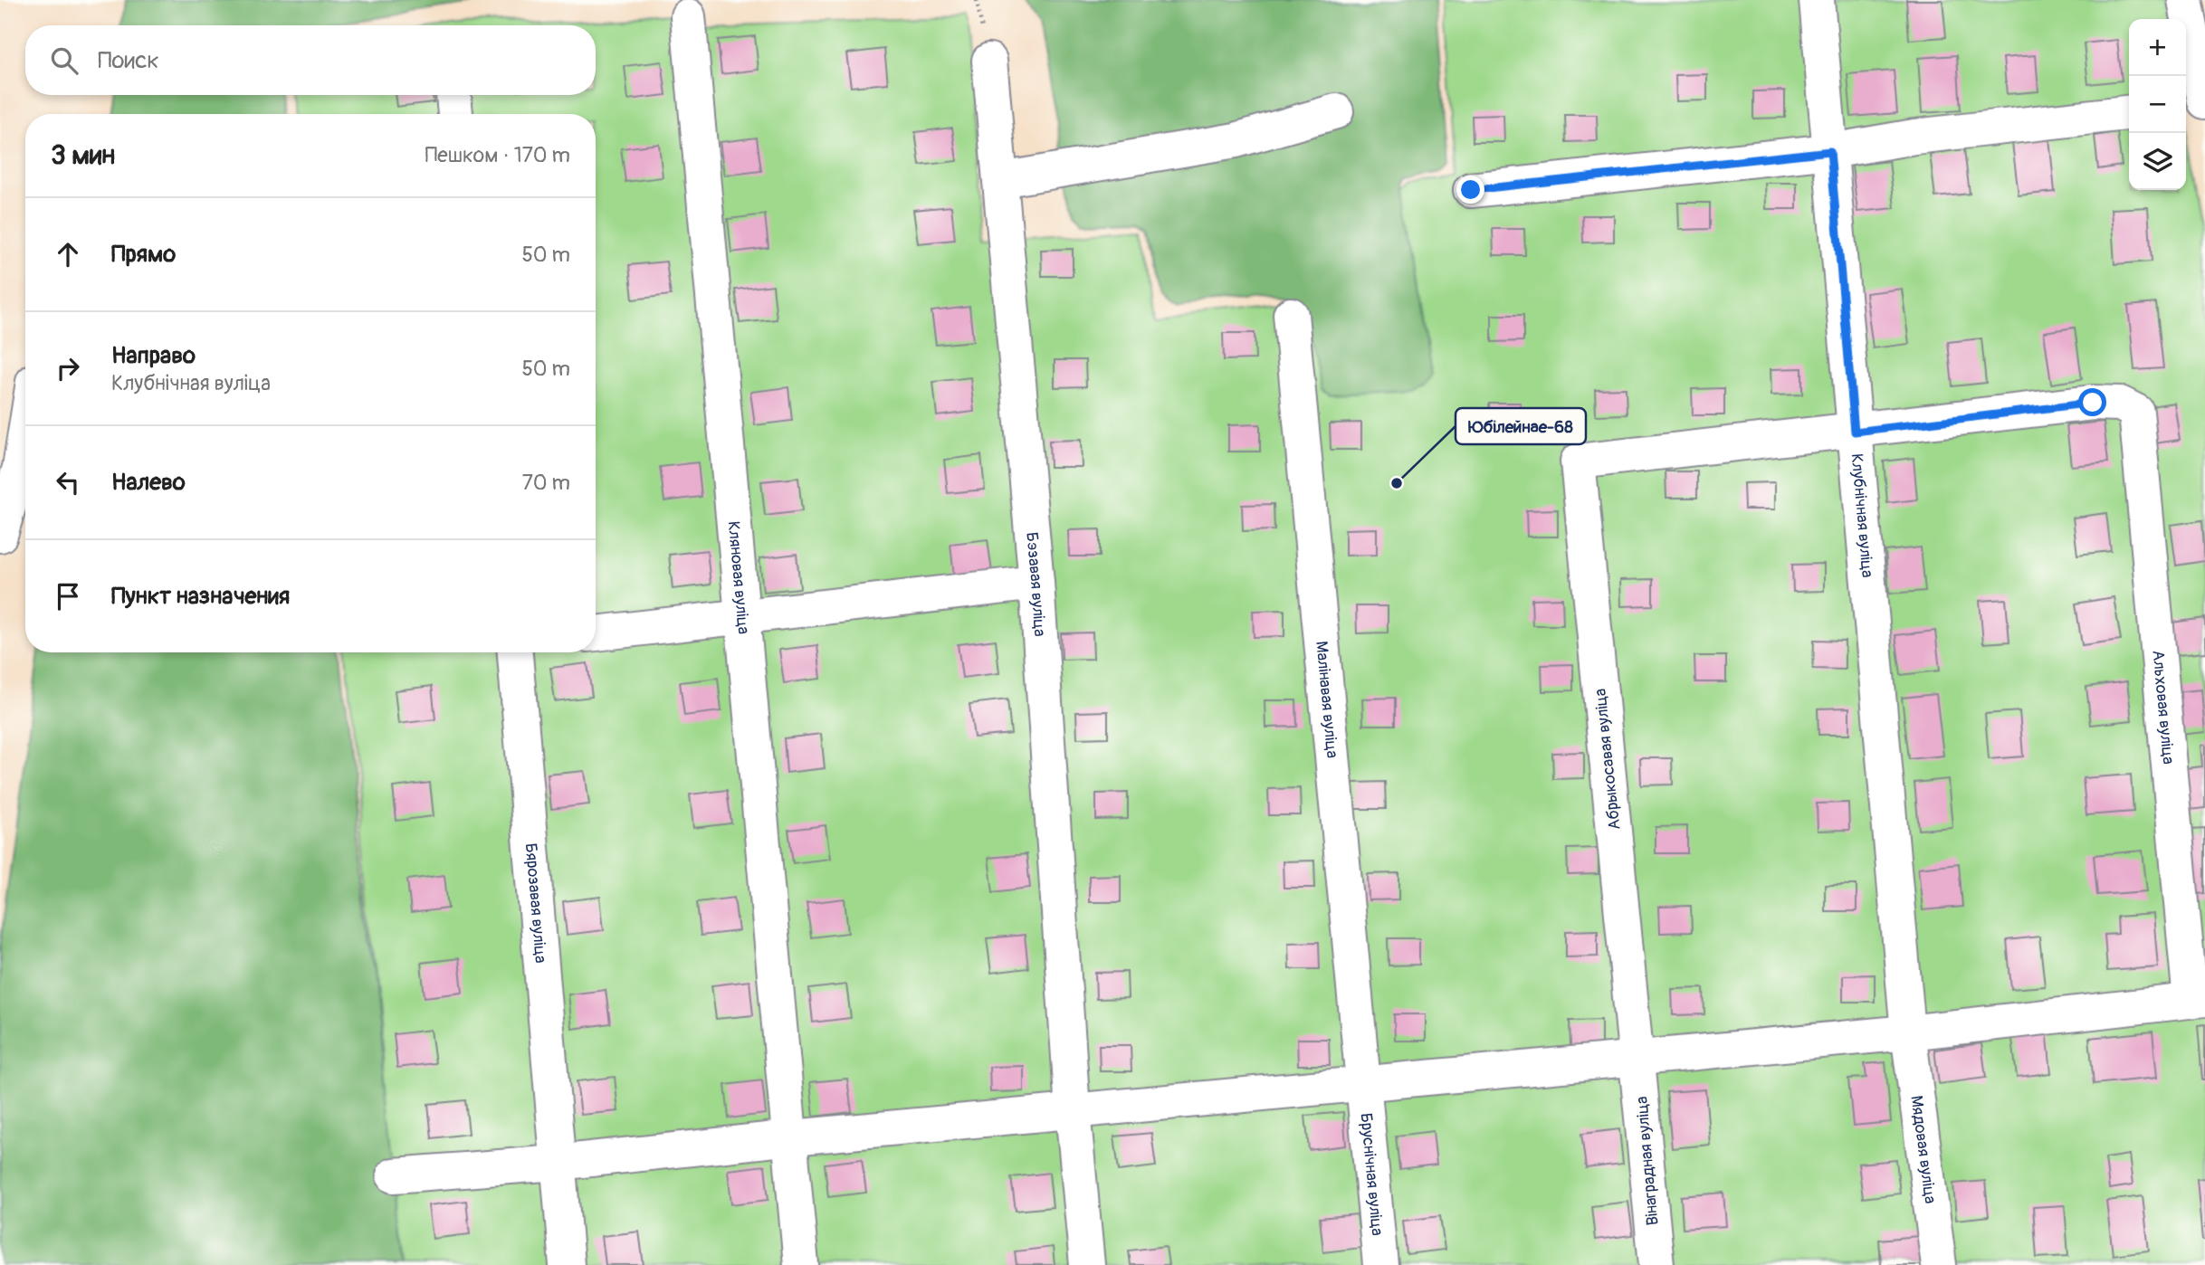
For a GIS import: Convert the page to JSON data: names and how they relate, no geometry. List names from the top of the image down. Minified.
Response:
{"streets":{"street":["Клубнічная вуліца","Кляновая вуліца","Бэзавая вуліца","Малінавая вуліца","Альховая вуліца","Абрыкосавая вуліца","Бярозавая вуліца","Мядовая вуліца","Вінаградная вуліца","Бруснічная вуліца"]},"crossings":[["Клубнічная вуліца","Альховая вуліца"],["Клубнічная вуліца","Абрыкосавая вуліца"],["Клубнічная вуліца","Мядовая вуліца"],["Малінавая вуліца","Бруснічная вуліца"],["Альховая вуліца","Абрыкосавая вуліца"],["Абрыкосавая вуліца","Вінаградная вуліца"]],"places":["Юбілейнае-68"],"page":{"map_buttons":["+","−"],"search":"Поиск","heading":["3 мин","Пешком · 170 m"],"list":[["Прямо","50 m"],["Направо","Клубнічная вуліца","50 m"],["Налево","70 m"],"Пункт назначения"]}}
